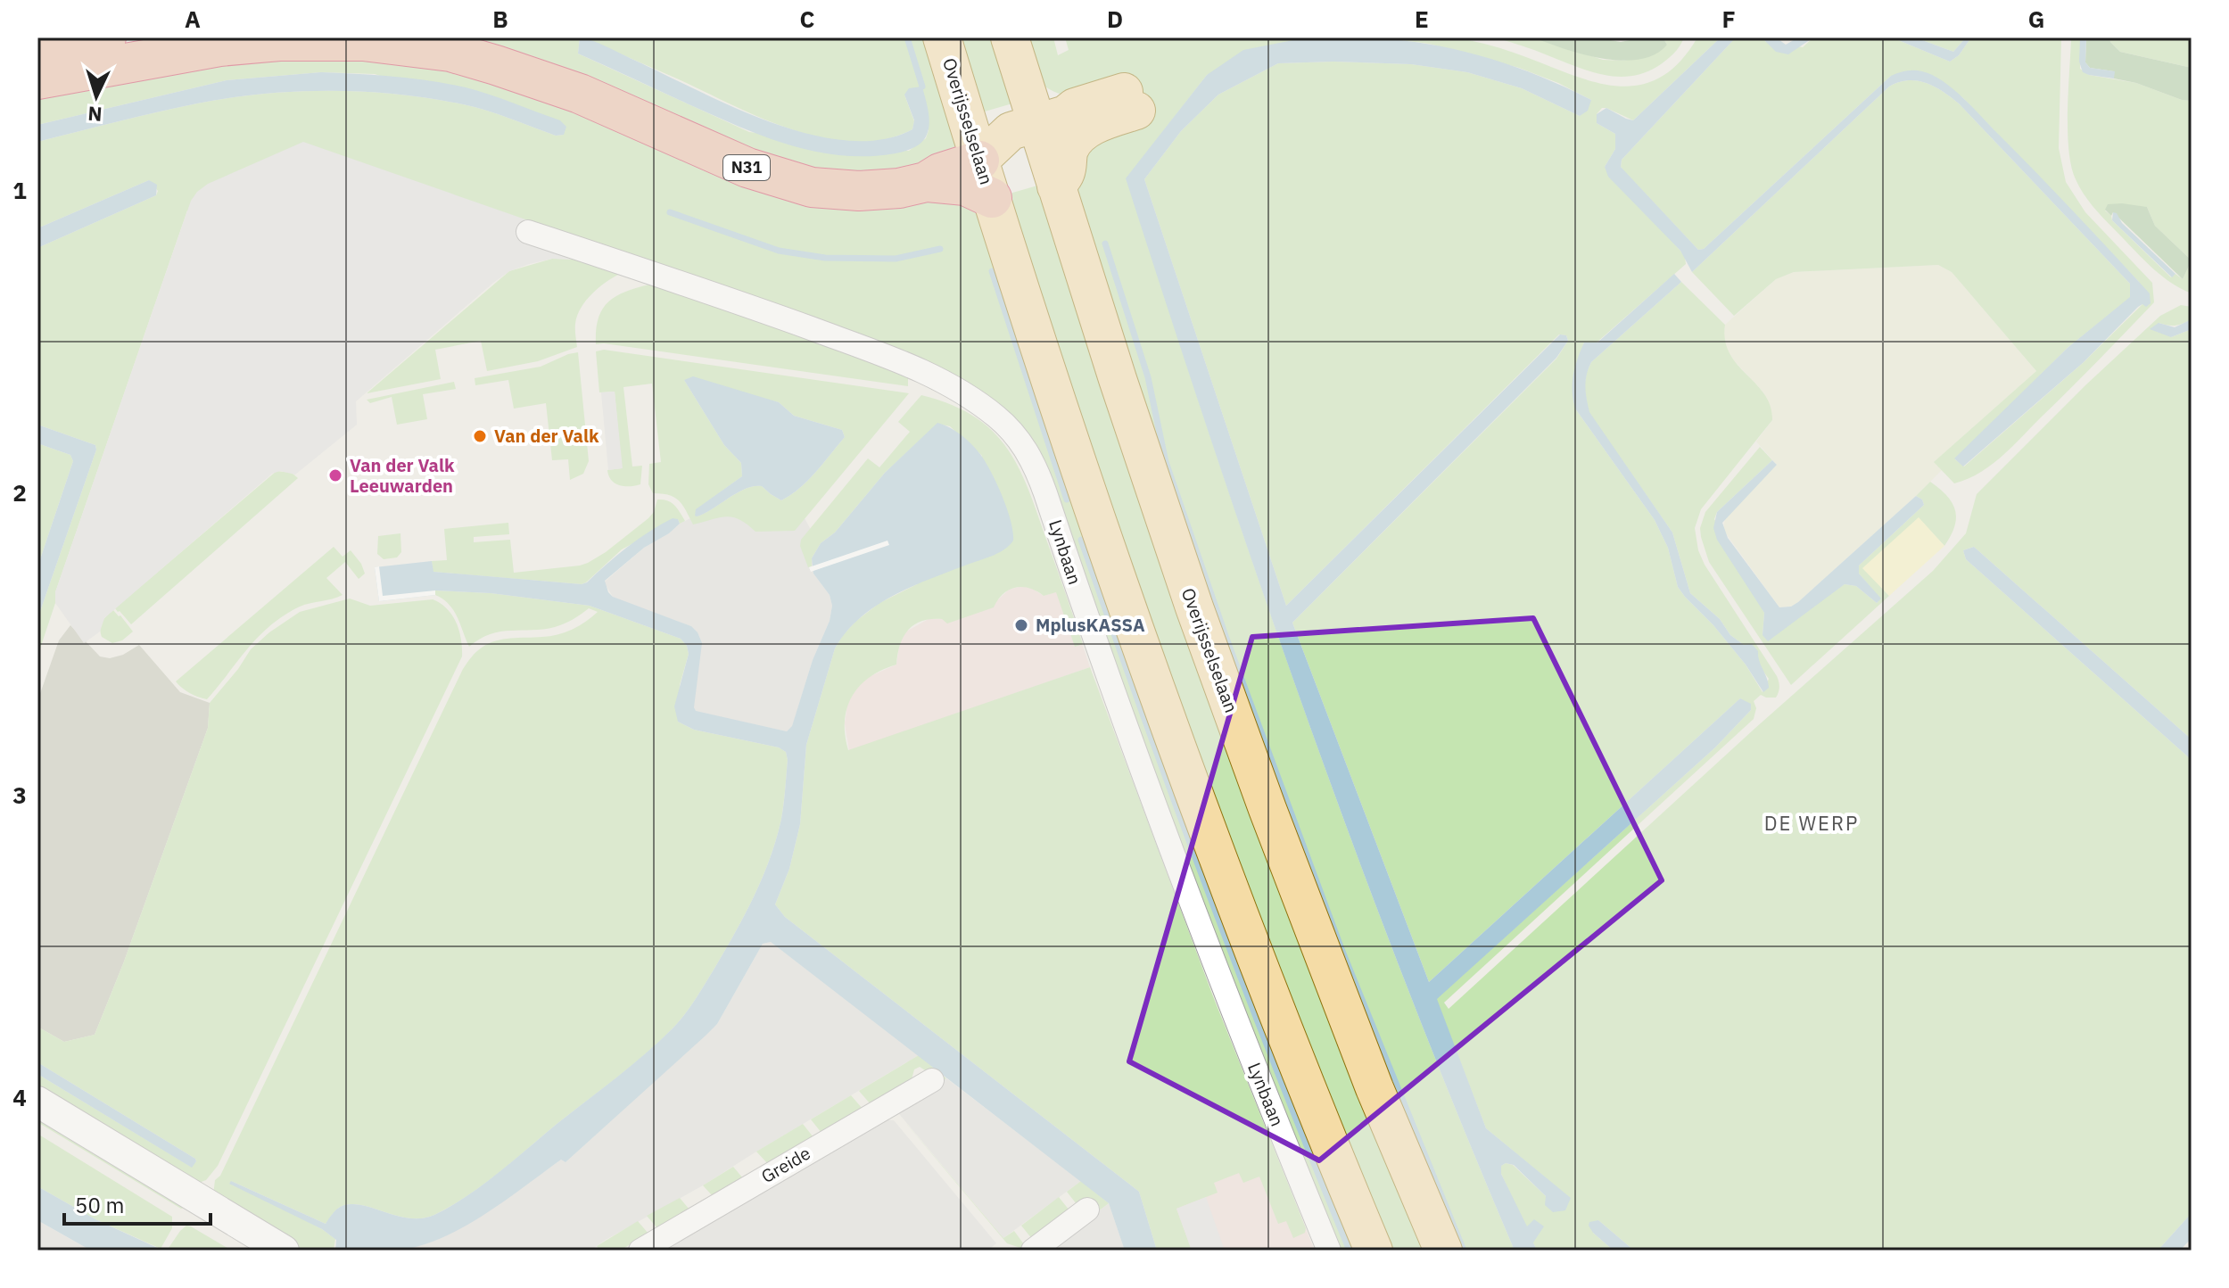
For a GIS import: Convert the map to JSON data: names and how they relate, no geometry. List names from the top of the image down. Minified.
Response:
{"streets":{"highway":["N31"],"main road":["Overijsselselaan"],"street":["Lynbaan","Greide"]},"crossings":[["Overijsselselaan","N31"]],"districts":["DE WERP"],"places":["Van der Valk","Van der Valk Leeuwarden","MplusKASSA"],"scale_bar":"50 m","north":"bottom","grid":{"columns":["A","B","C","D","E","F","G"],"rows":["1","2","3","4"]}}
